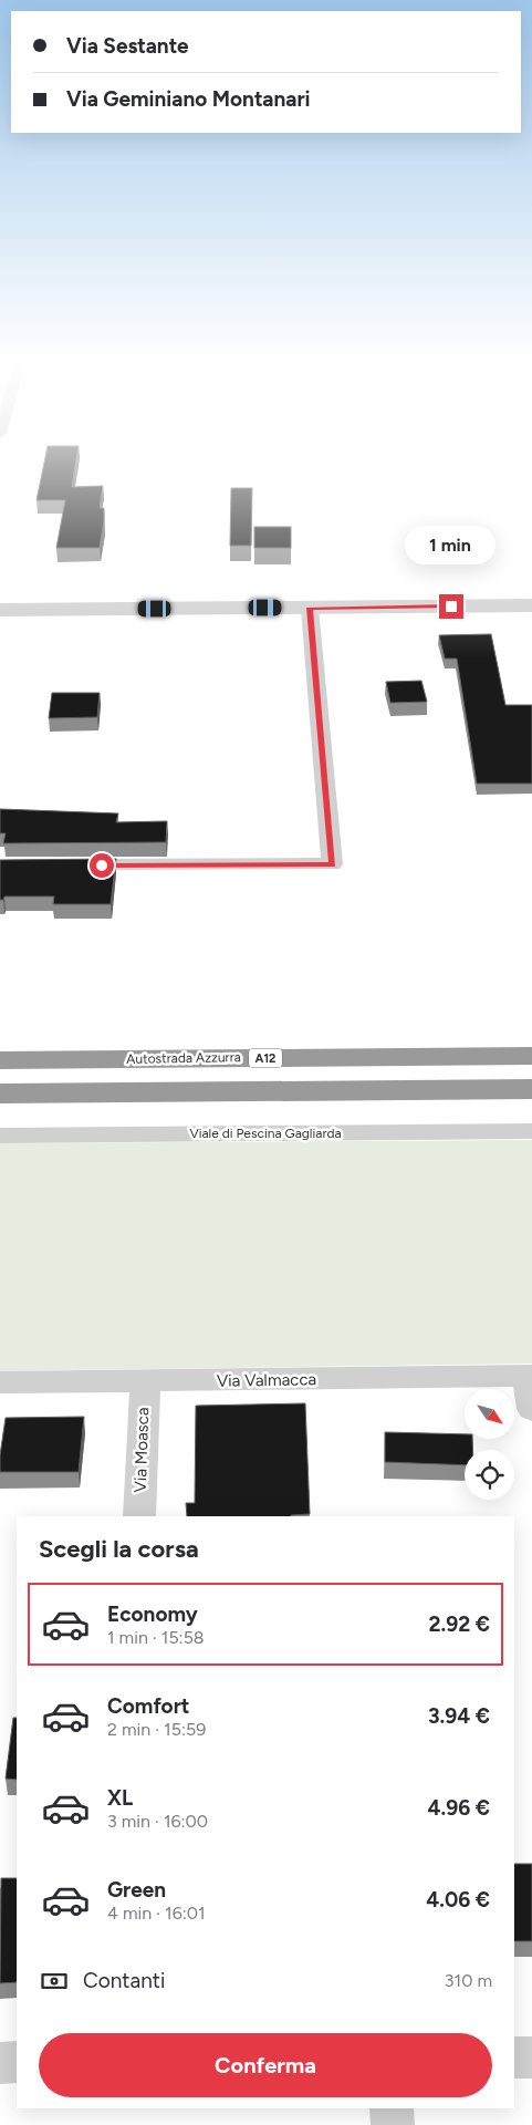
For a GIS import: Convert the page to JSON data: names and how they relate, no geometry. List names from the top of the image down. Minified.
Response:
{"streets":{"highway":["Autostrada Azzurra","A12"],"street":["Viale di Pescina Gagliarda","Via Valmacca","Via Moasca"]},"crossings":[["Via Valmacca","Via Moasca"]],"north":"bottom right","page":{"banner":["Via Sestante","Via Geminiano Montanari"],"bubble":"1 min","heading":"Scegli la corsa","list":[{"name":"Economy","note":"1 min · 15:58","value":"2.92 €"},{"name":"Comfort","note":"2 min · 15:59","value":"3.94 €"},{"name":"XL","note":"3 min · 16:00","value":"4.96 €"},{"name":"Green","note":"4 min · 16:01","value":"4.06 €"}],"pay":["Contanti","310 m"],"buttons":"Conferma"}}
